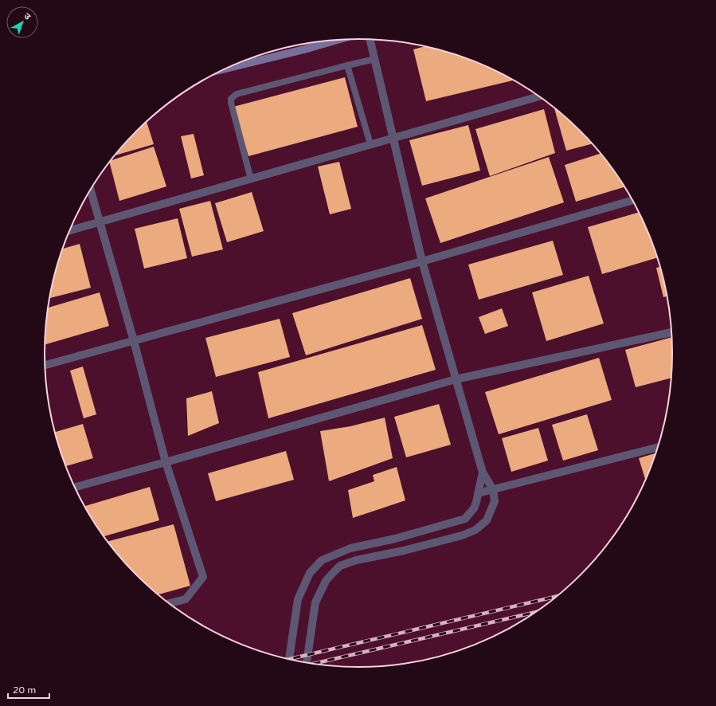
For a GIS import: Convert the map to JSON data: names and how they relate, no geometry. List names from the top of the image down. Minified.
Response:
{"scale_bar":"20 m","north":"top right"}
